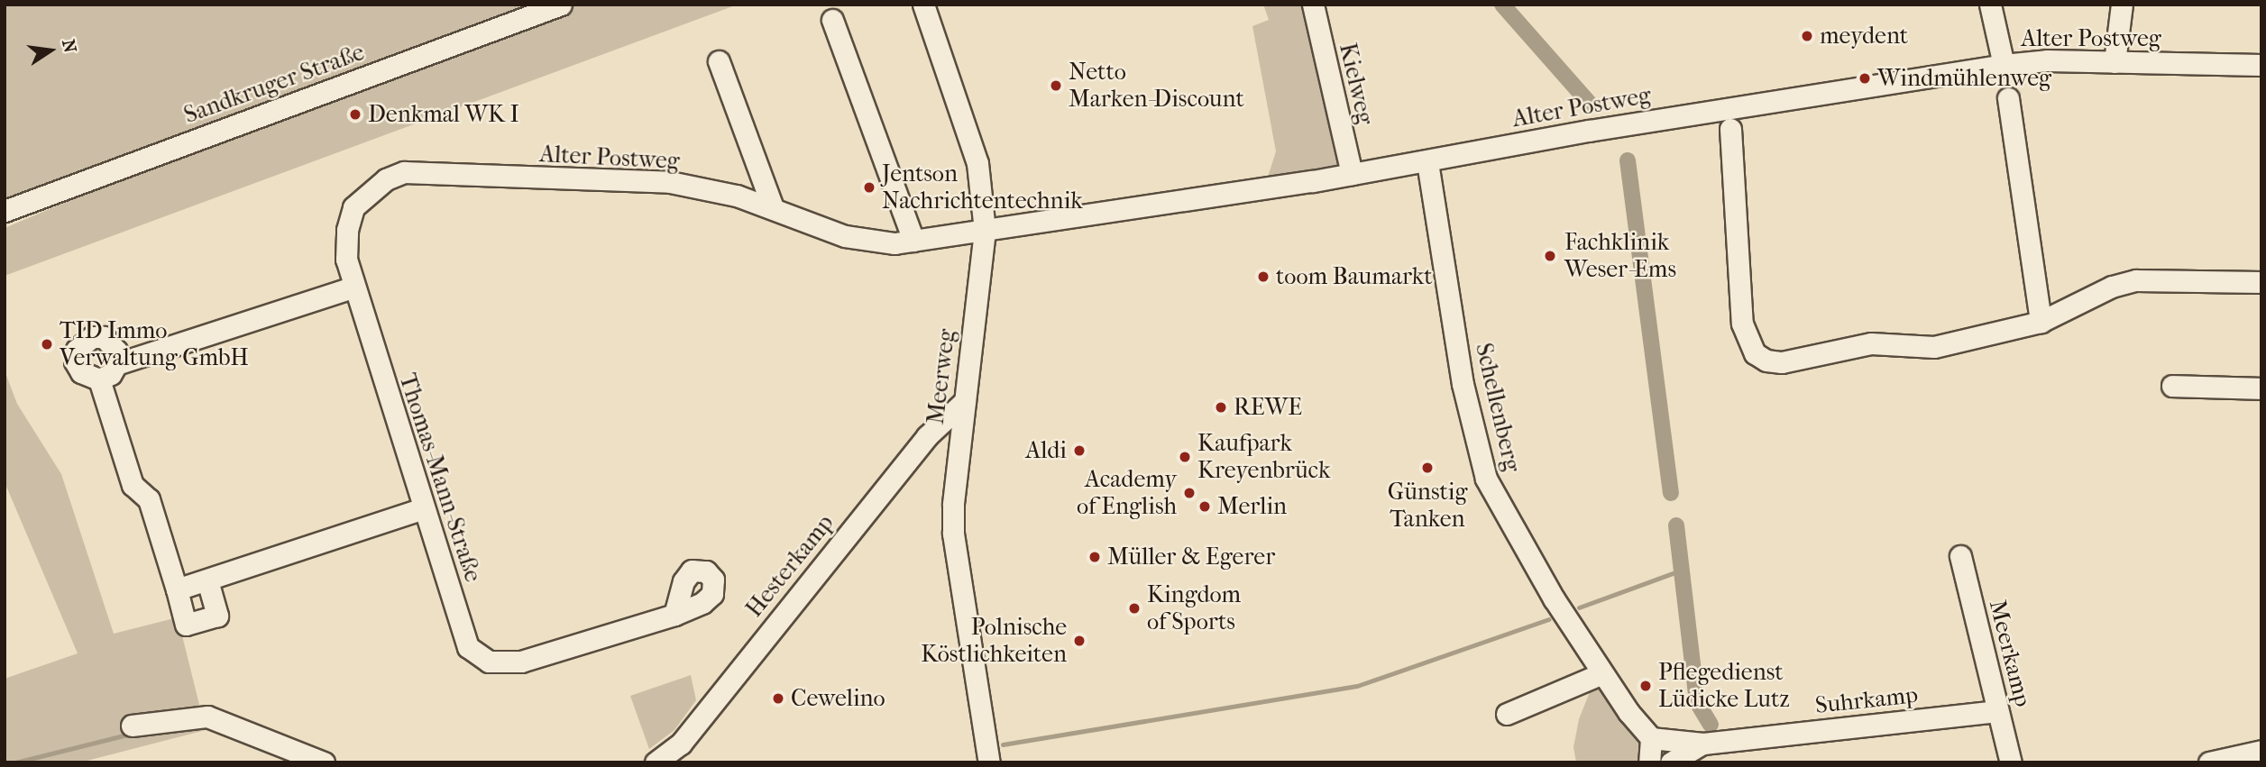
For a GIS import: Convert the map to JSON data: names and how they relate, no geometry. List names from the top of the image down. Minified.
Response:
{"streets":{"street":["Alter Postweg","Sandkruger Straße","Kielweg","Meerweg","Schellenberg","Thomas-Mann-Straße","Hesterkamp","Meerkamp","Suhrkamp"]},"crossings":[["Alter Postweg","Kielweg"],["Alter Postweg","Meerweg"],["Alter Postweg","Schellenberg"],["Alter Postweg","Thomas-Mann-Straße"],["Meerweg","Hesterkamp"],["Schellenberg","Suhrkamp"],["Meerkamp","Suhrkamp"]],"places":["meydent","Windmühlenweg","Netto Marken-Discount","Denkmal WK I","Jentson Nachrichtentechnik","Fachklinik Weser-Ems","toom Baumarkt","TID Immo Verwaltung GmbH","REWE","Aldi","Kaufpark Kreyenbrück","Günstig Tanken","Academy of English","Merlin","Müller & Egerer","Kingdom of Sports","Polnische Köstlichkeiten","Pflegedienst Lüdicke Lutz","Cewelino"],"north":"right"}
